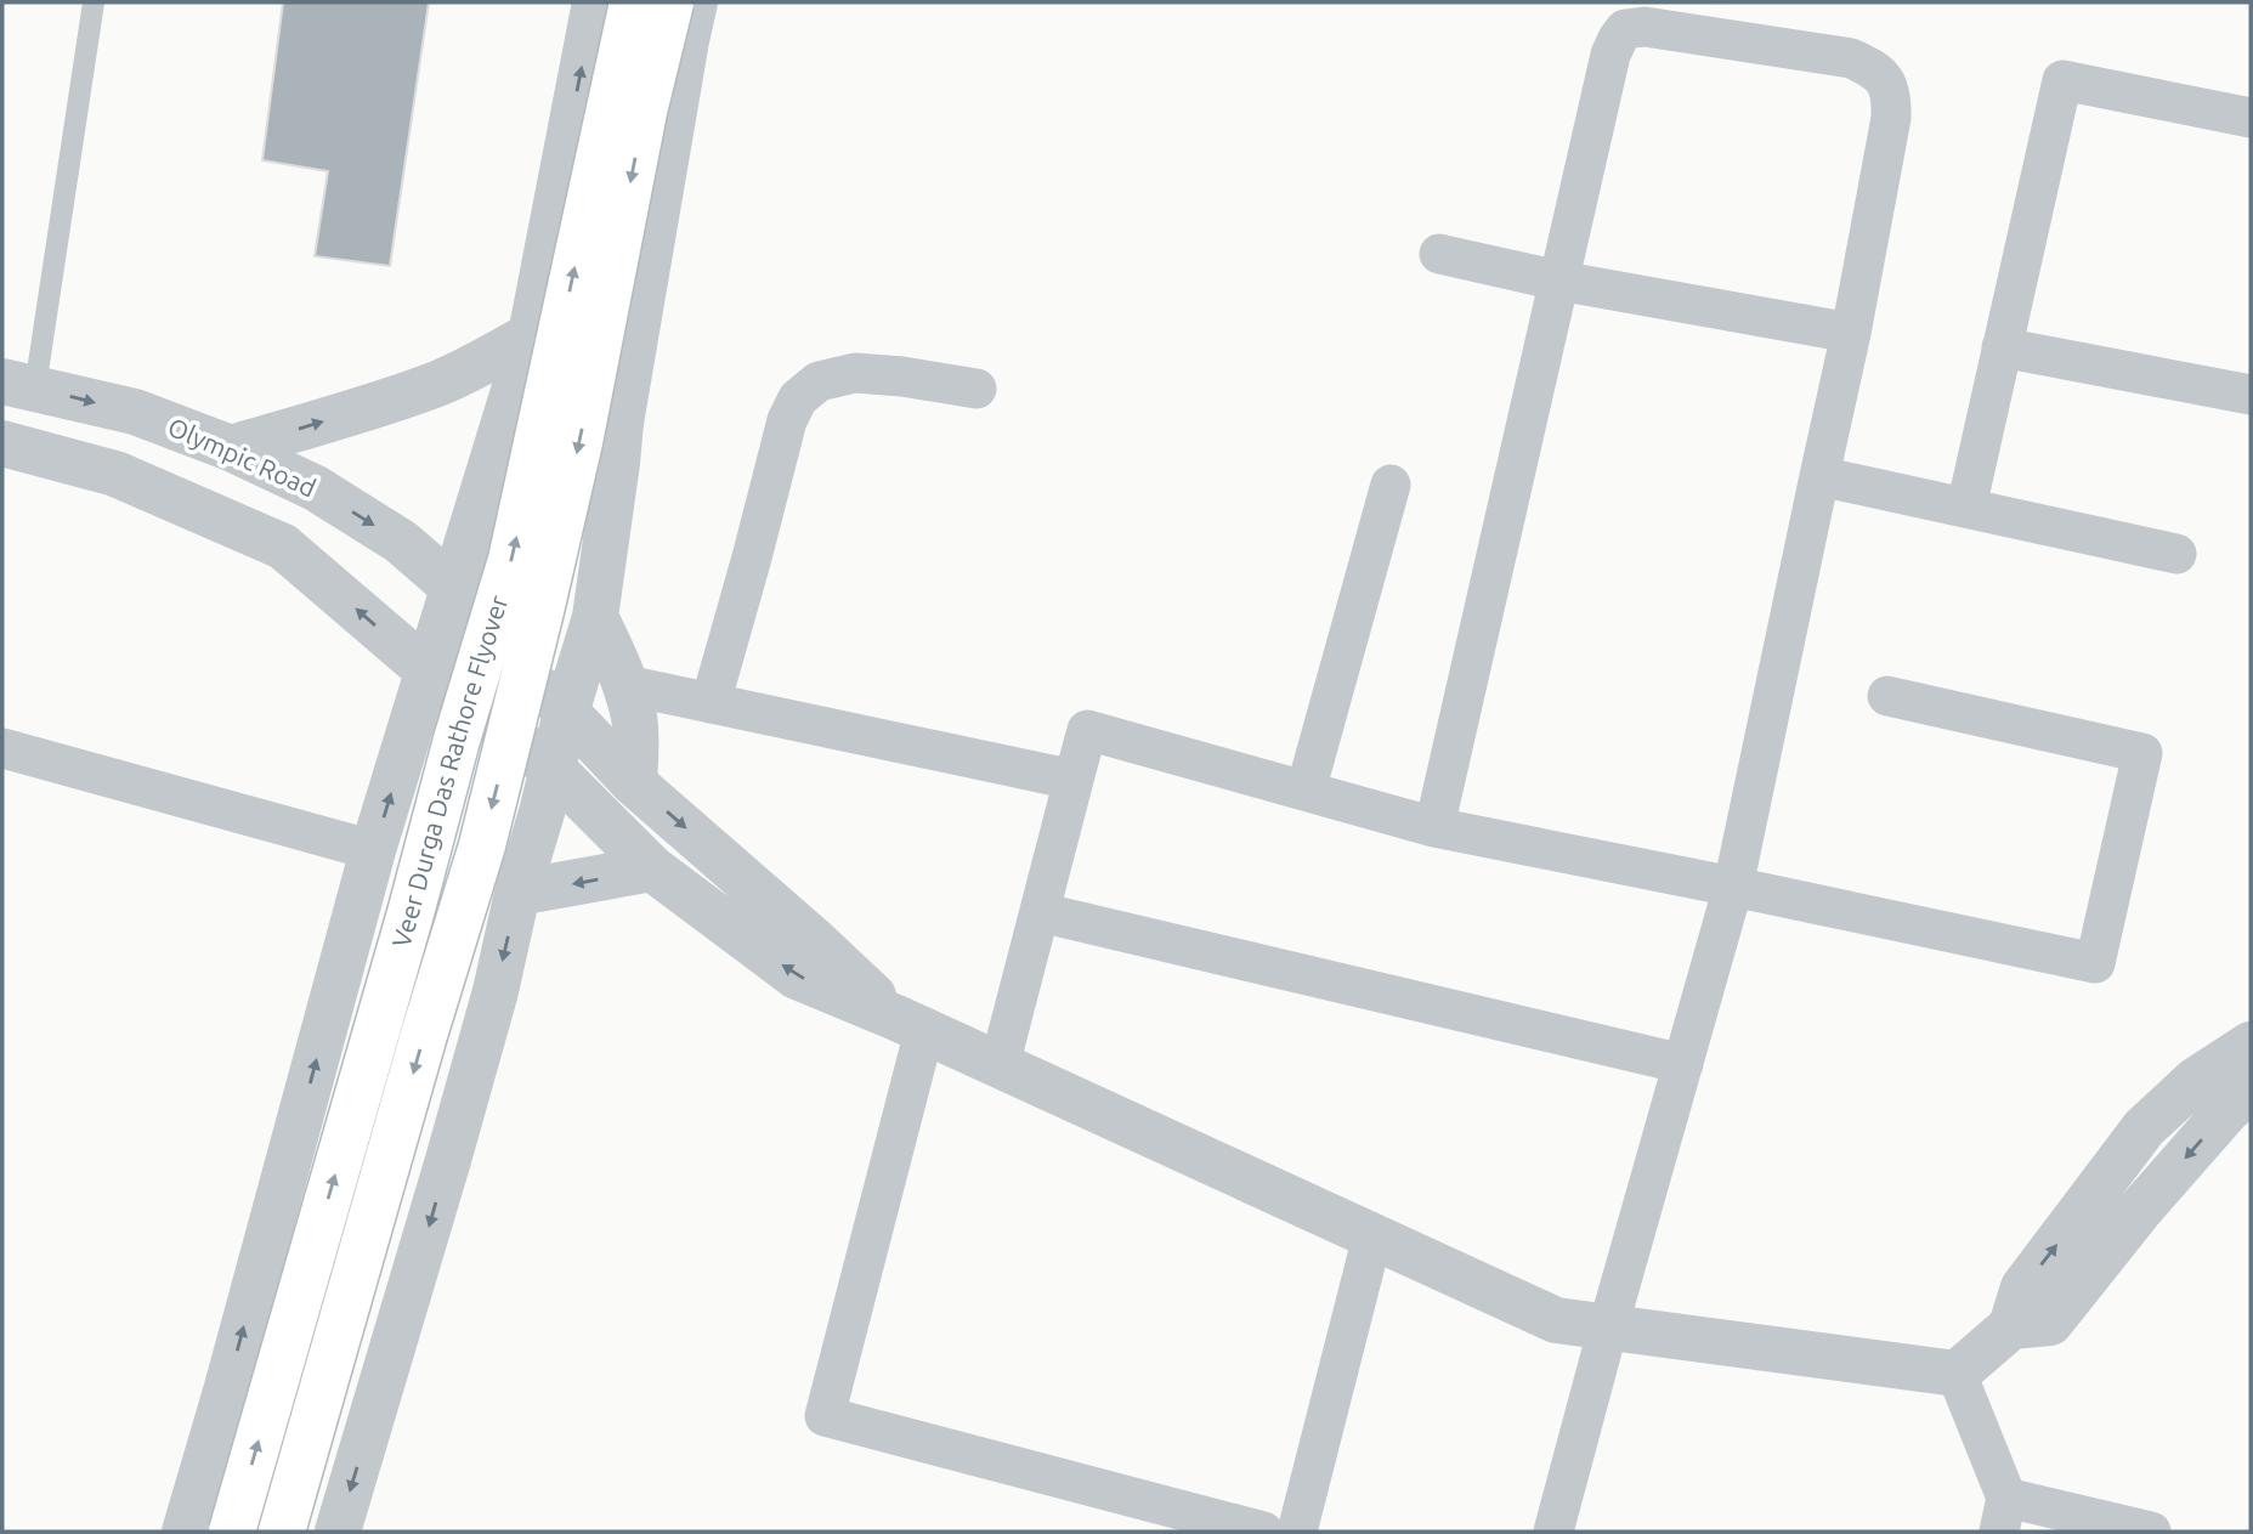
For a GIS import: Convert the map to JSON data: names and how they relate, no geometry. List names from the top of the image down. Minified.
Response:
{"streets":{"main road":["Veer Durga Das Rathore Flyover"],"street":["Olympic Road"]}}
